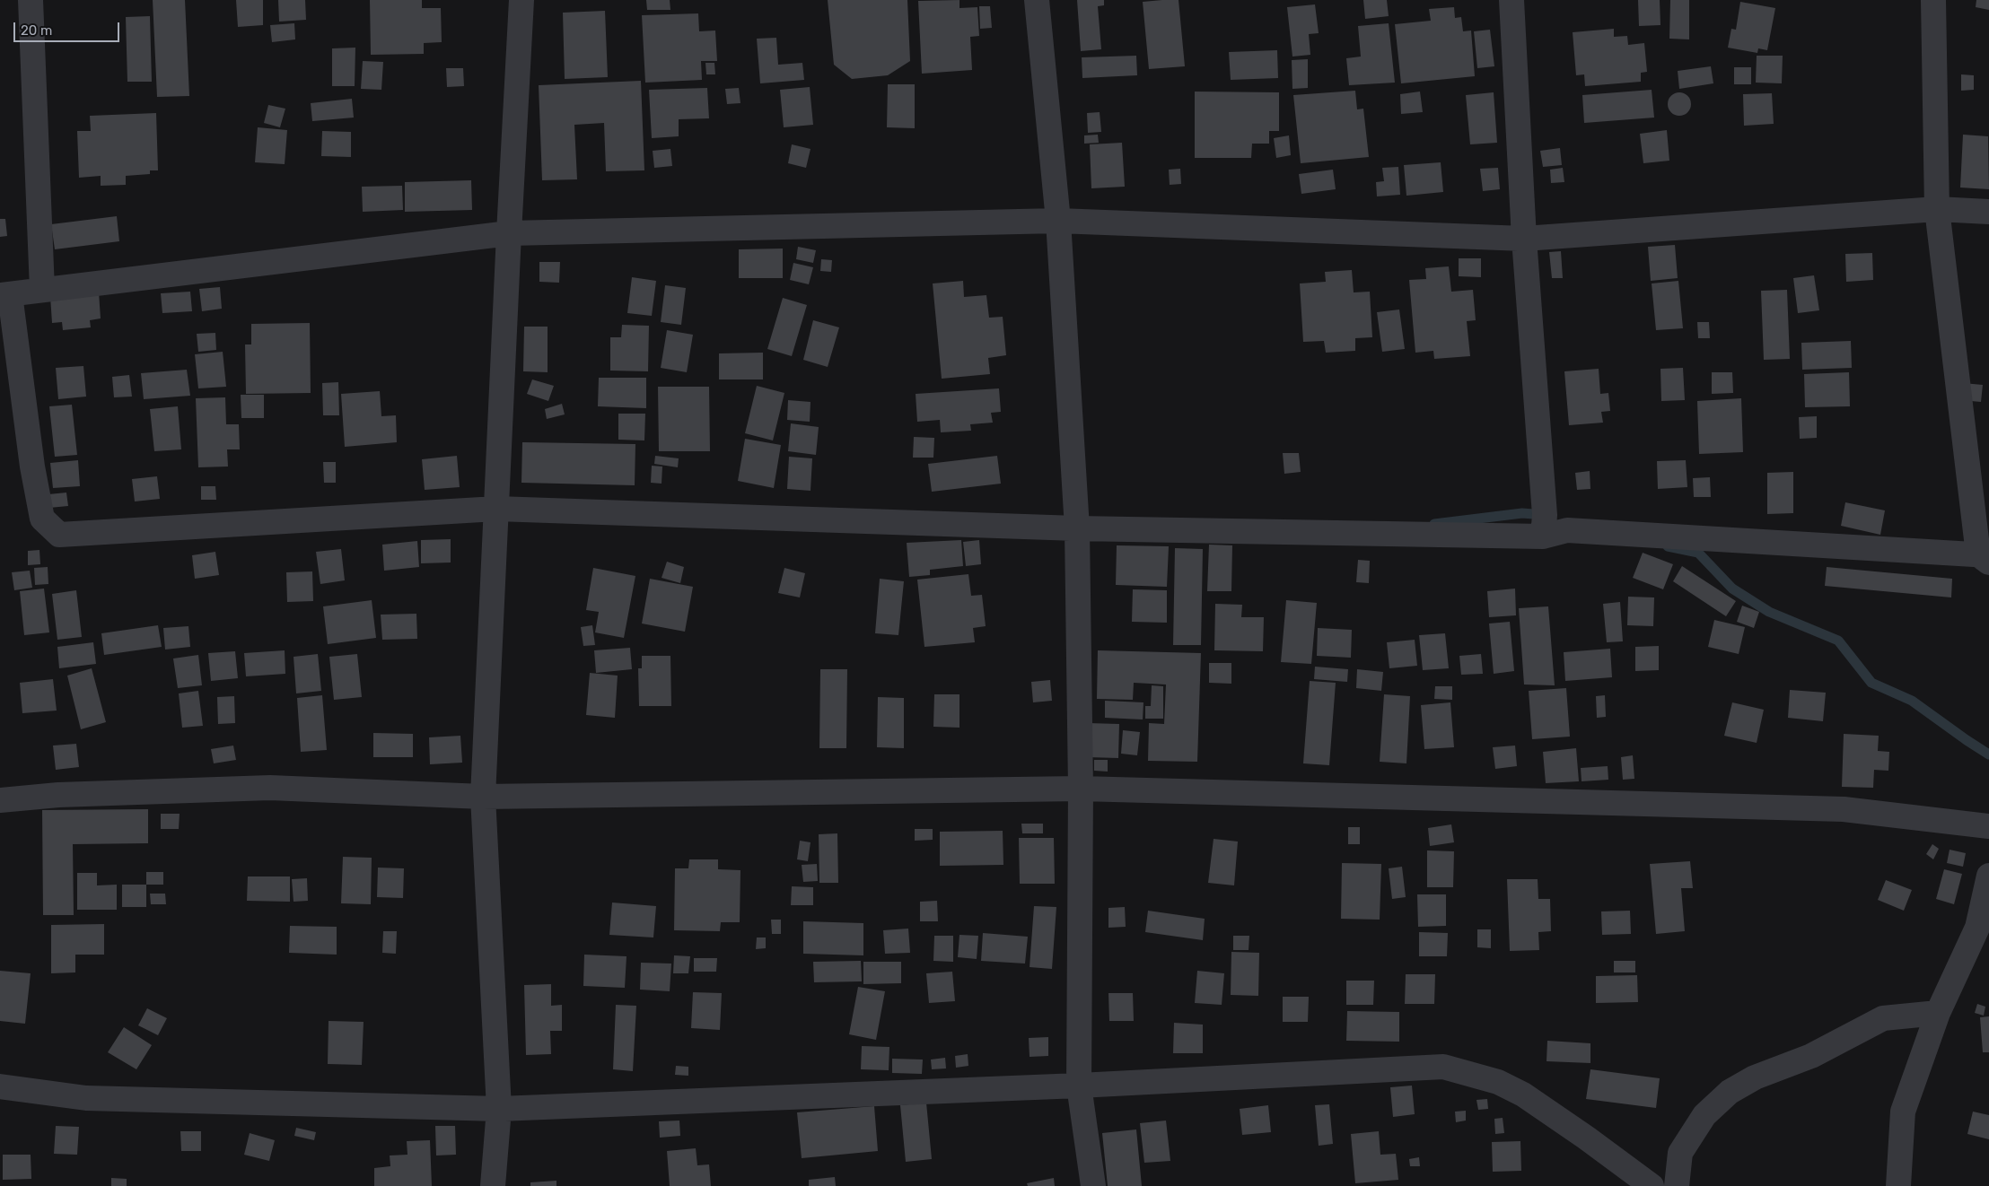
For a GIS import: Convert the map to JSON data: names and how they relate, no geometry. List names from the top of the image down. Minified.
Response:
{"scale_bar":"20 m"}
